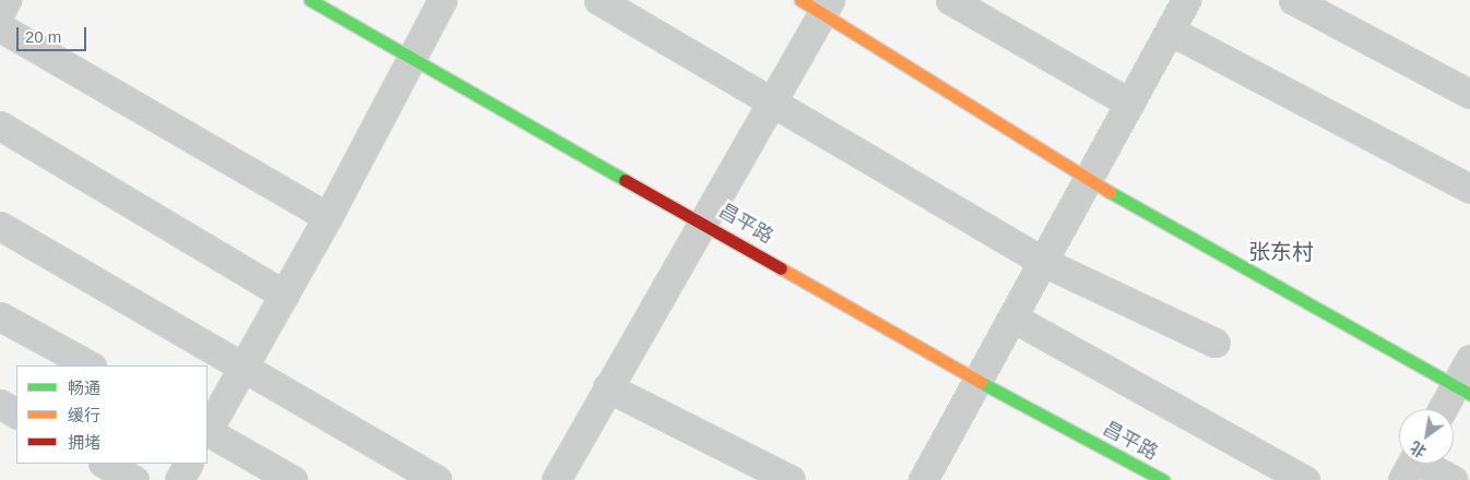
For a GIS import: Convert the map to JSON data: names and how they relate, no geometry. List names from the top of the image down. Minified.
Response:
{"streets":{"main road":["昌平路"]},"districts":["张东村"],"legend":["畅通","缓行","拥堵"],"scale_bar":"20 m","north":"bottom left"}
